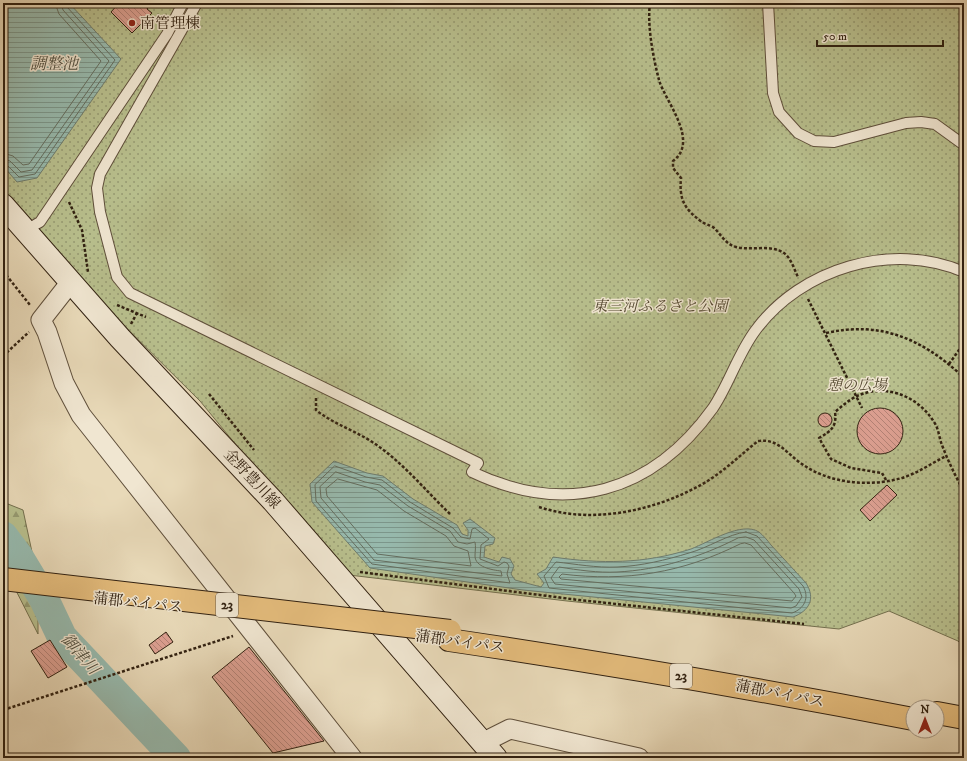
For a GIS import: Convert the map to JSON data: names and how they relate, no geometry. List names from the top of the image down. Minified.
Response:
{"streets":{"highway":["蒲郡バイパス","23"],"main road":["金野豊川線"]},"water":["調整池","御津川"],"parks":["東三河ふるさと公園","憩の広場"],"places":["南管理棟"],"scale_bar":"50 m","north":"top"}
